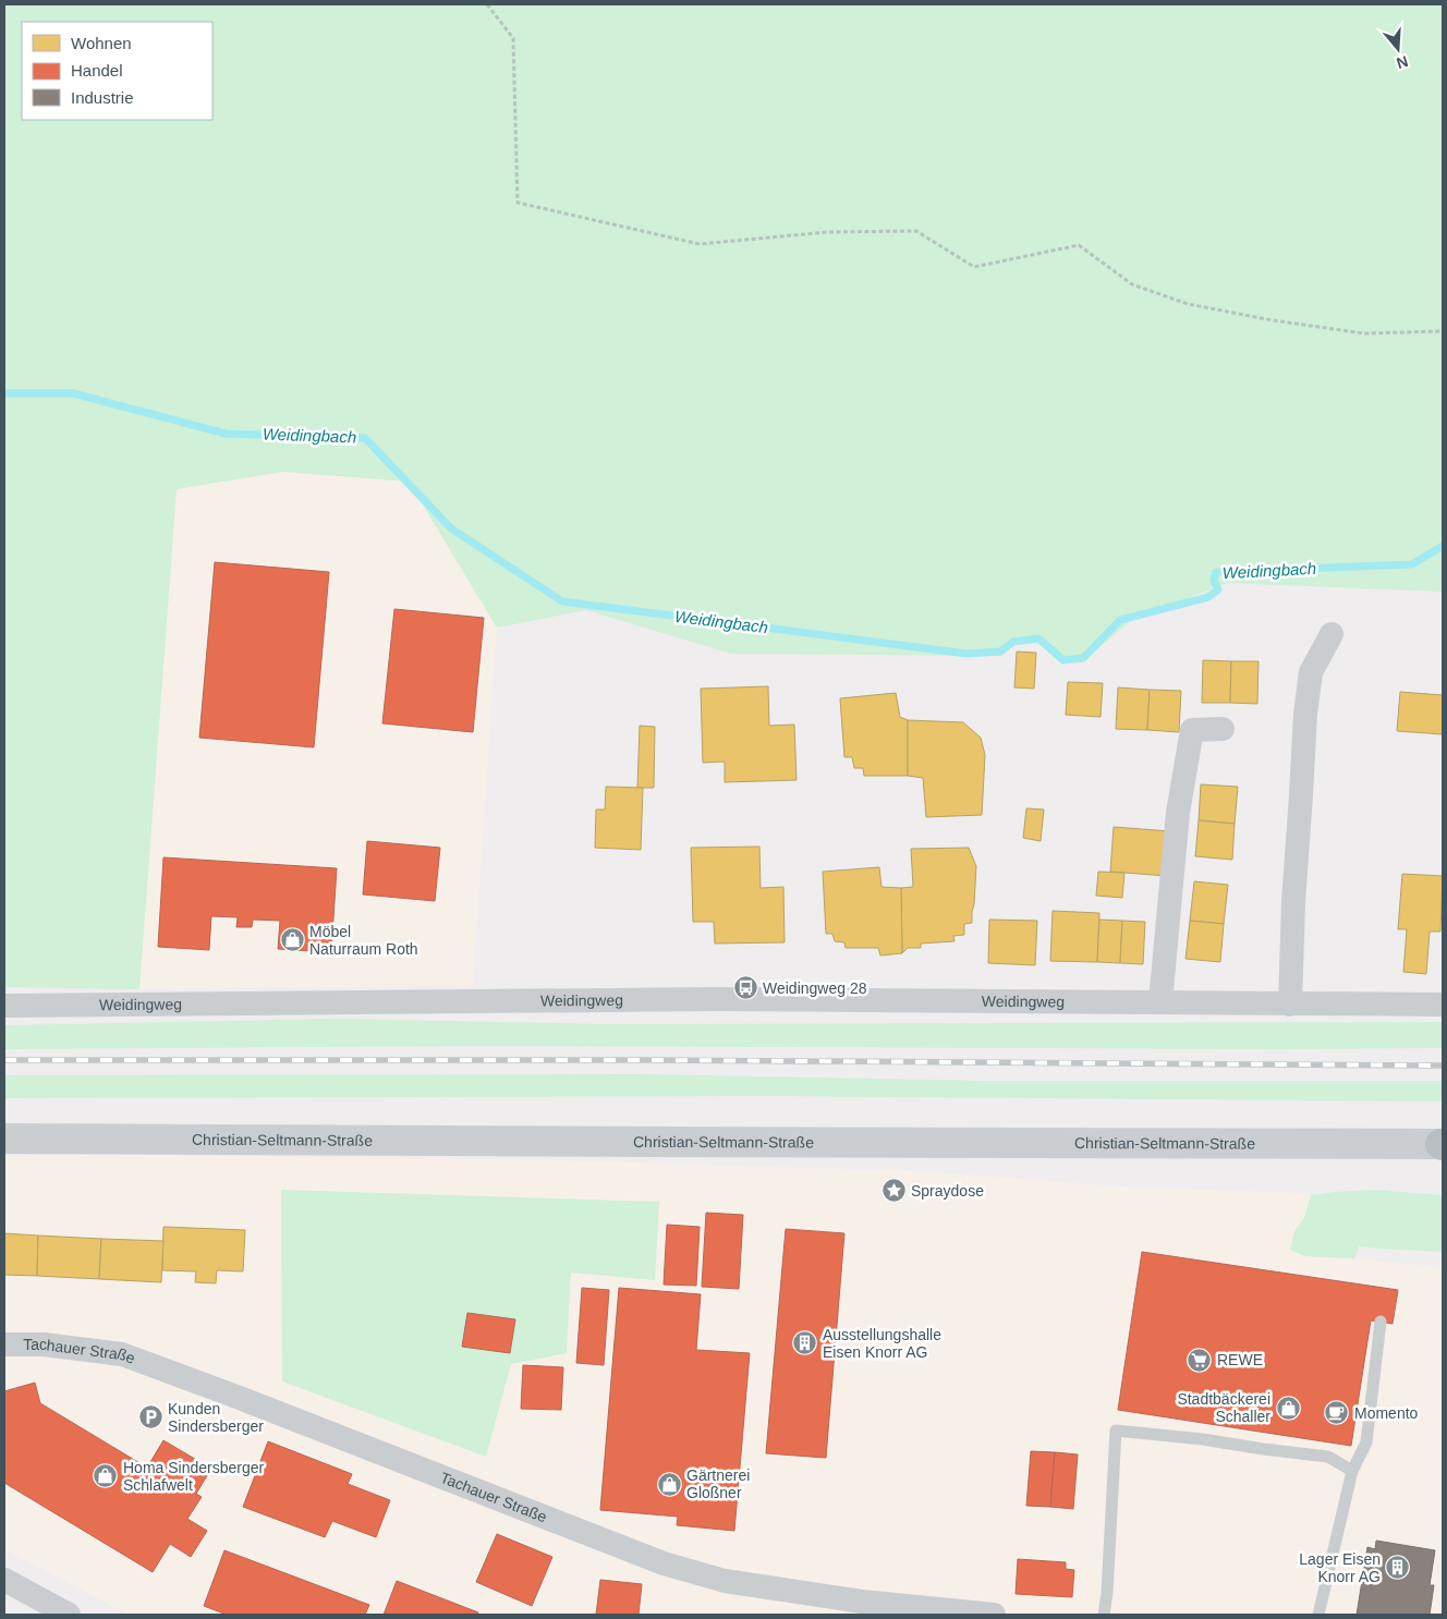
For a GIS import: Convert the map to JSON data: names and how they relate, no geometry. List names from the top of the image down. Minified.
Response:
{"streets":{"main road":["Christian-Seltmann-Straße"],"street":["Weidingweg","Tachauer Straße"]},"water":["Weidingbach"],"places":{"shop":["Möbel Naturraum Roth","Stadtbäckerei Schaller","Homa Sindersberger Schlafwelt","Gärtnerei Gloßner"],"bus stop":["Weidingweg 28"],"place":["Spraydose"],"building":["Ausstellungshalle Eisen Knorr AG","Lager Eisen Knorr AG"],"supermarket":["REWE"],"cafe":["Momento"],"parking":["Kunden Sindersberger"]},"legend":["Wohnen","Handel","Industrie"],"north":"bottom"}
